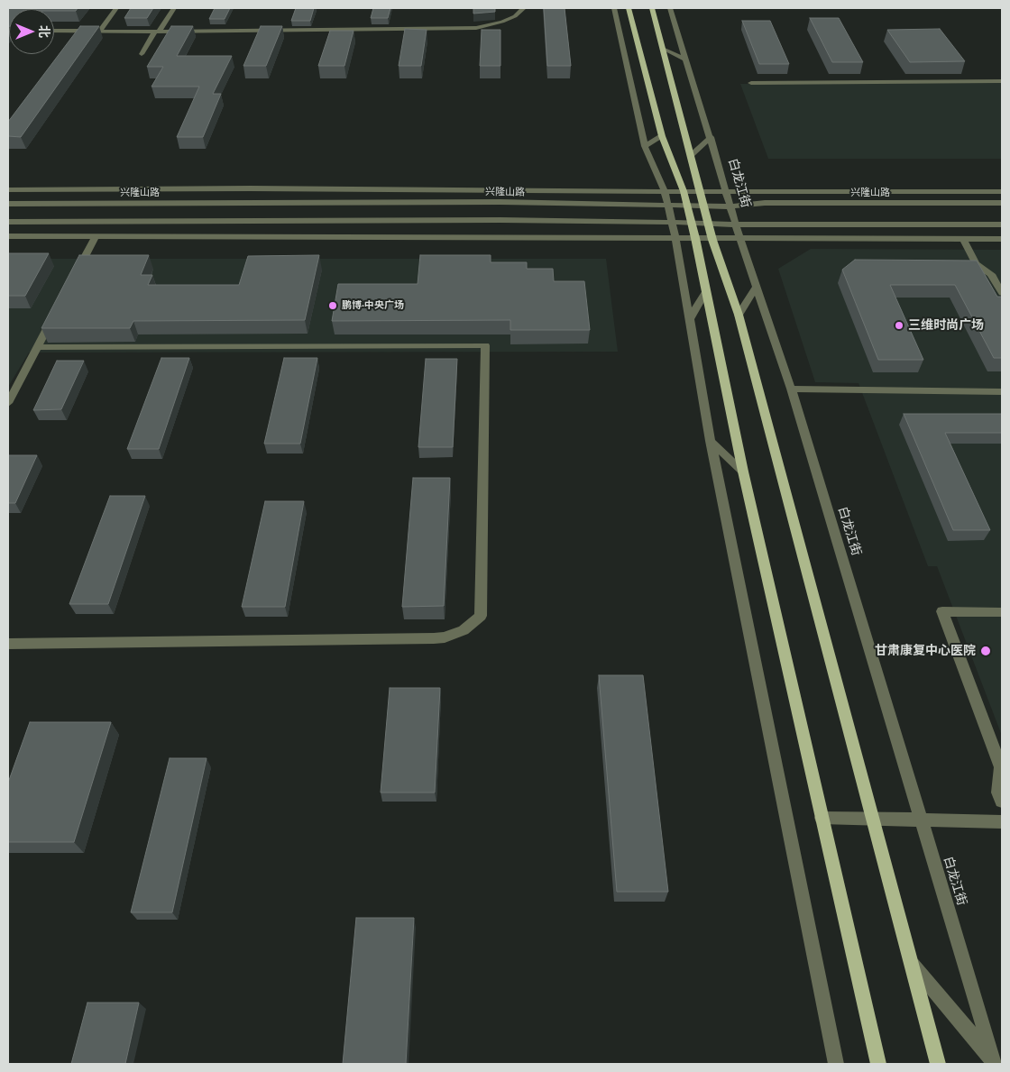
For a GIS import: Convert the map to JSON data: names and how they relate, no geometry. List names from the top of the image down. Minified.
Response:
{"streets":{"street":["白龙江街","兴隆山路"]},"crossings":[["白龙江街","兴隆山路"]],"places":["鹏博·中央广场","三维时尚广场","甘肃康复中心医院"],"north":"right"}
